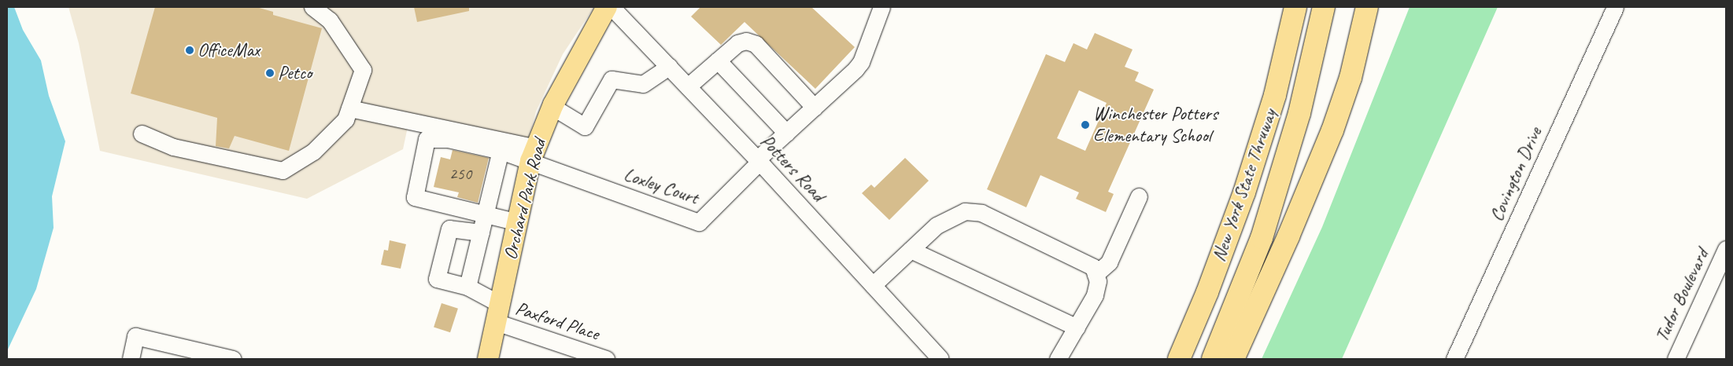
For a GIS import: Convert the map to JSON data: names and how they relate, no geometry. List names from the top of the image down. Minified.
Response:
{"streets":{"highway":["New York State Thruway"],"main road":["Orchard Park Road"],"street":["Potters Road","Covington Drive","Loxley Court","Tudor Boulevard","Paxford Place"]},"crossings":[["Potters Road","Loxley Court"],["Loxley Court","Orchard Park Road"],["Orchard Park Road","Paxford Place"]],"places":["OfficeMax","Petco","Winchester Potters Elementary School"],"house_numbers":["250"]}
